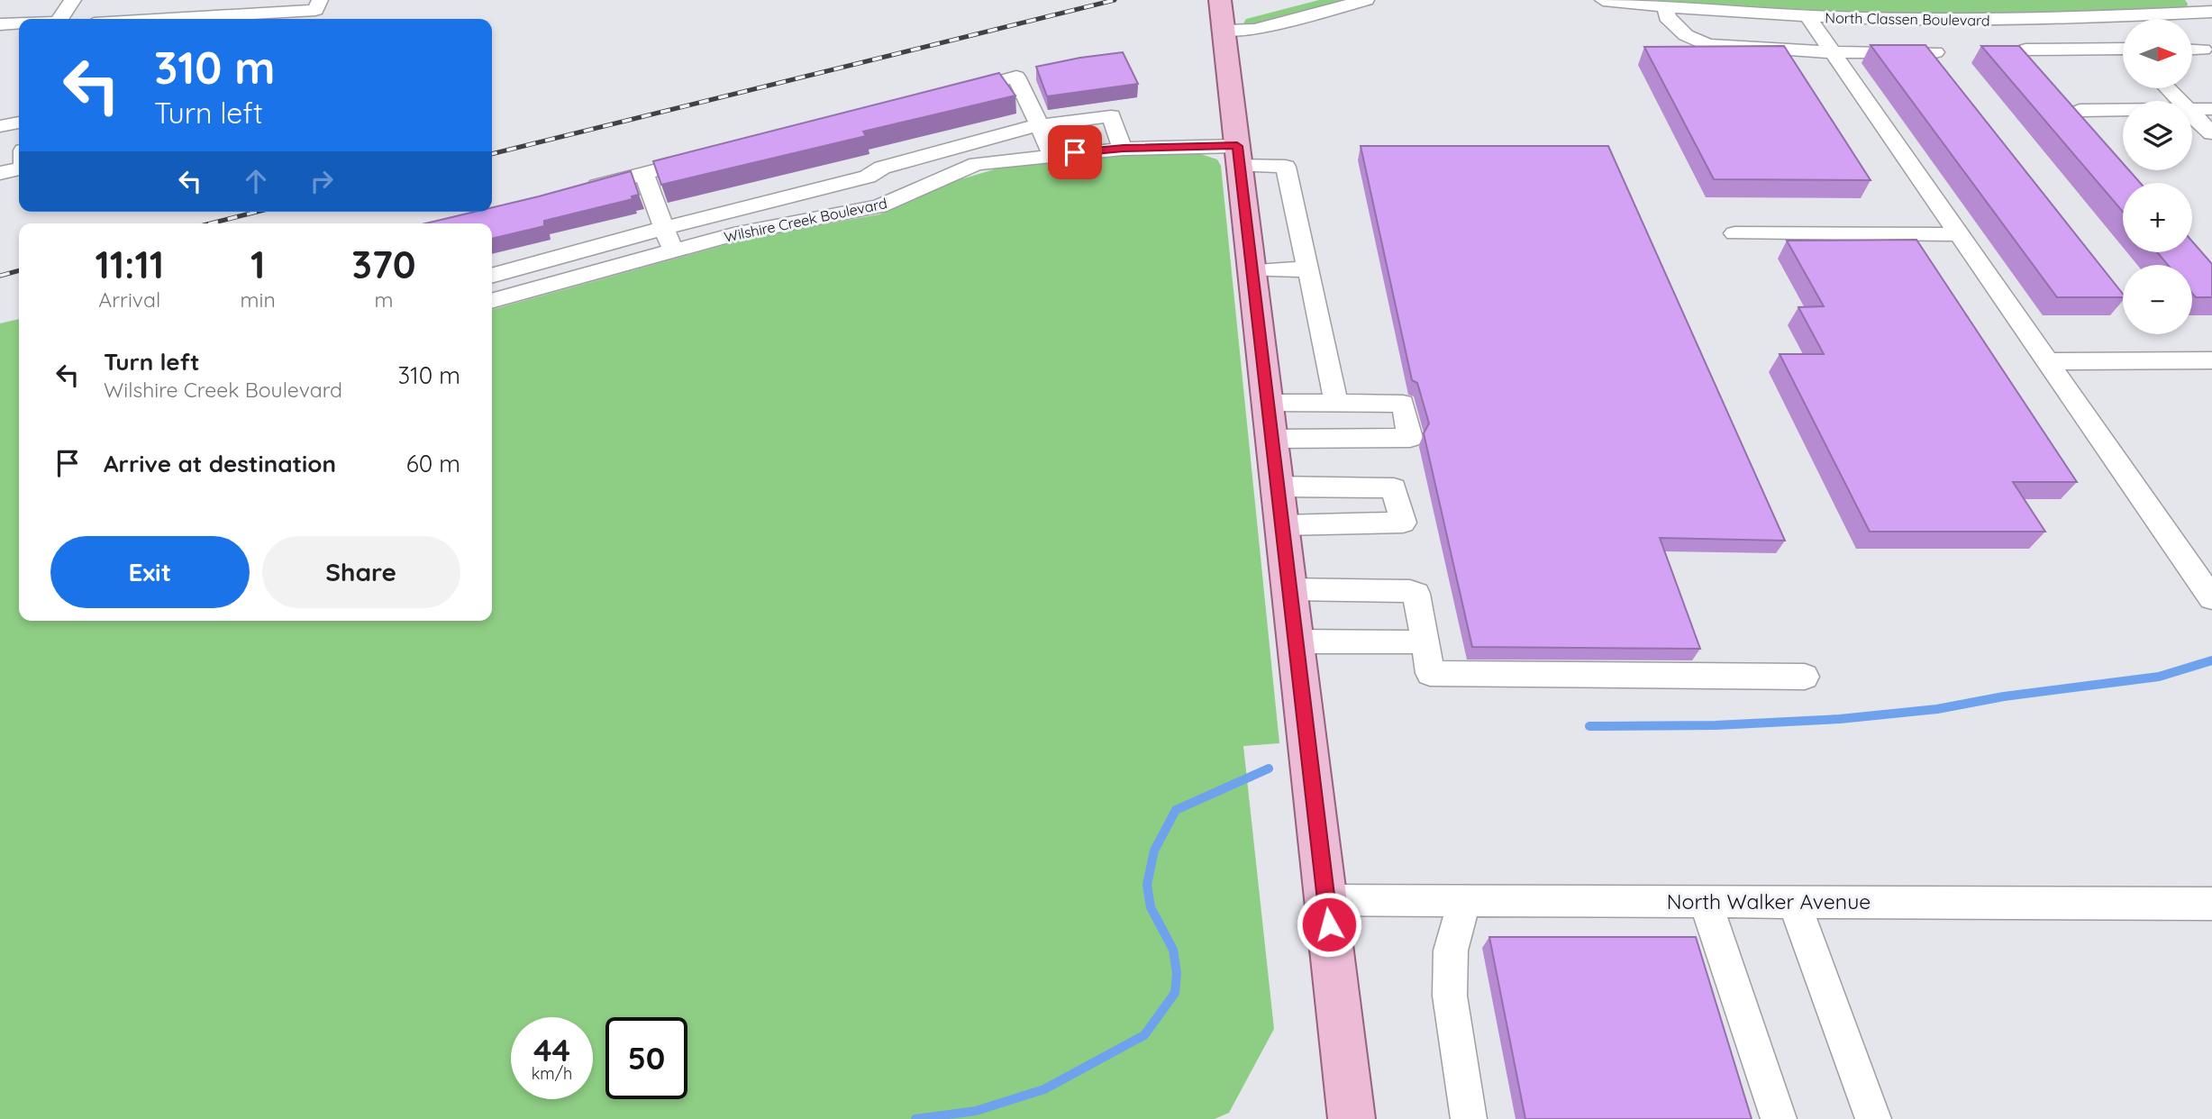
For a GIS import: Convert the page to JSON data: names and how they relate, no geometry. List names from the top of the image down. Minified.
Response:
{"streets":{"street":["North Classen Boulevard","Wilshire Creek Boulevard","North Walker Avenue"]},"north":"right","page":{"map_buttons":["+","−"],"turn":["310 m","Turn left"],"eta":["11:11","Arrival","1","min","370","m"],"list":[{"name":"Turn left","note":"Wilshire Creek Boulevard","value":"310 m"},{"name":"Arrive at destination","value":"60 m"}],"buttons":["Exit","Share"],"speed":"44 km/h","limit":"50"}}
